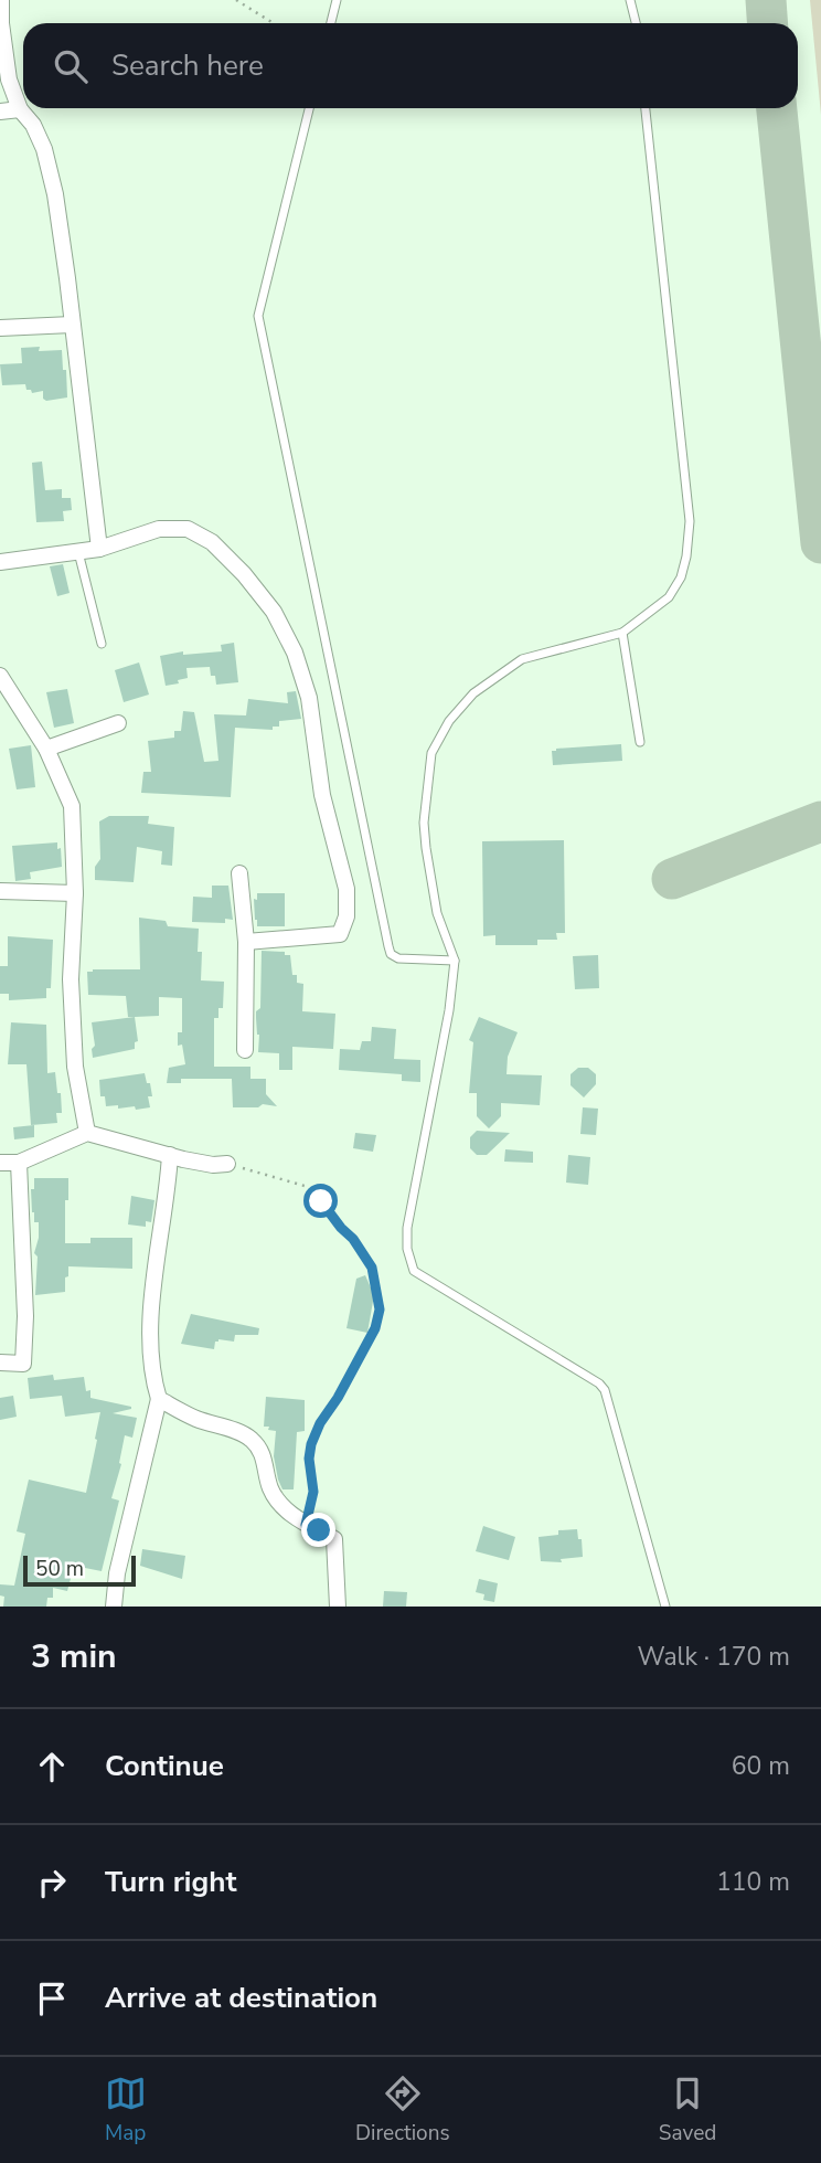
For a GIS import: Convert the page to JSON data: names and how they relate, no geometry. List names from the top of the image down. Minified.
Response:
{"scale_bar":"50 m","page":{"search":"Search here","scale":"50 m","heading":["3 min","Walk · 170 m"],"list":[["Continue","60 m"],["Turn right","110 m"],"Arrive at destination"],"nav":["Map","Directions","Saved"]}}
